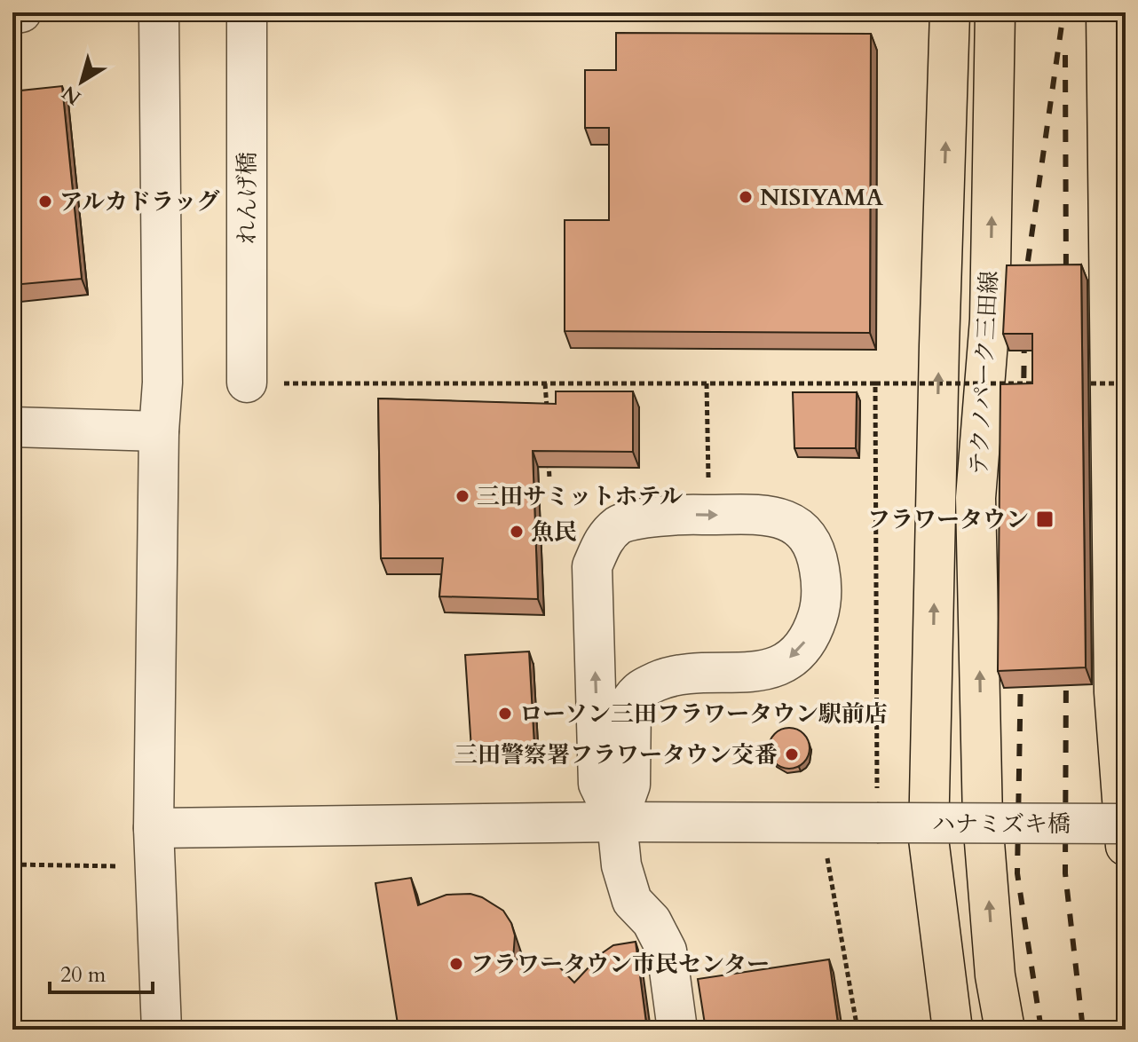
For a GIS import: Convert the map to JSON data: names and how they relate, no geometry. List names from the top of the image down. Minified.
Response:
{"streets":{"main road":["テクノパーク三田線"],"street":["れんげ橋","ハナミズキ橋"]},"places":{"other":["NISIYAMA","アルカドラッグ","三田サミットホテル","魚民","ローソン三田フラワータウン駅前店","三田警察署フラワータウン交番","フラワータウン市民センター"],"transit":["フラワータウン"]},"scale_bar":"20 m","north":"bottom left"}
